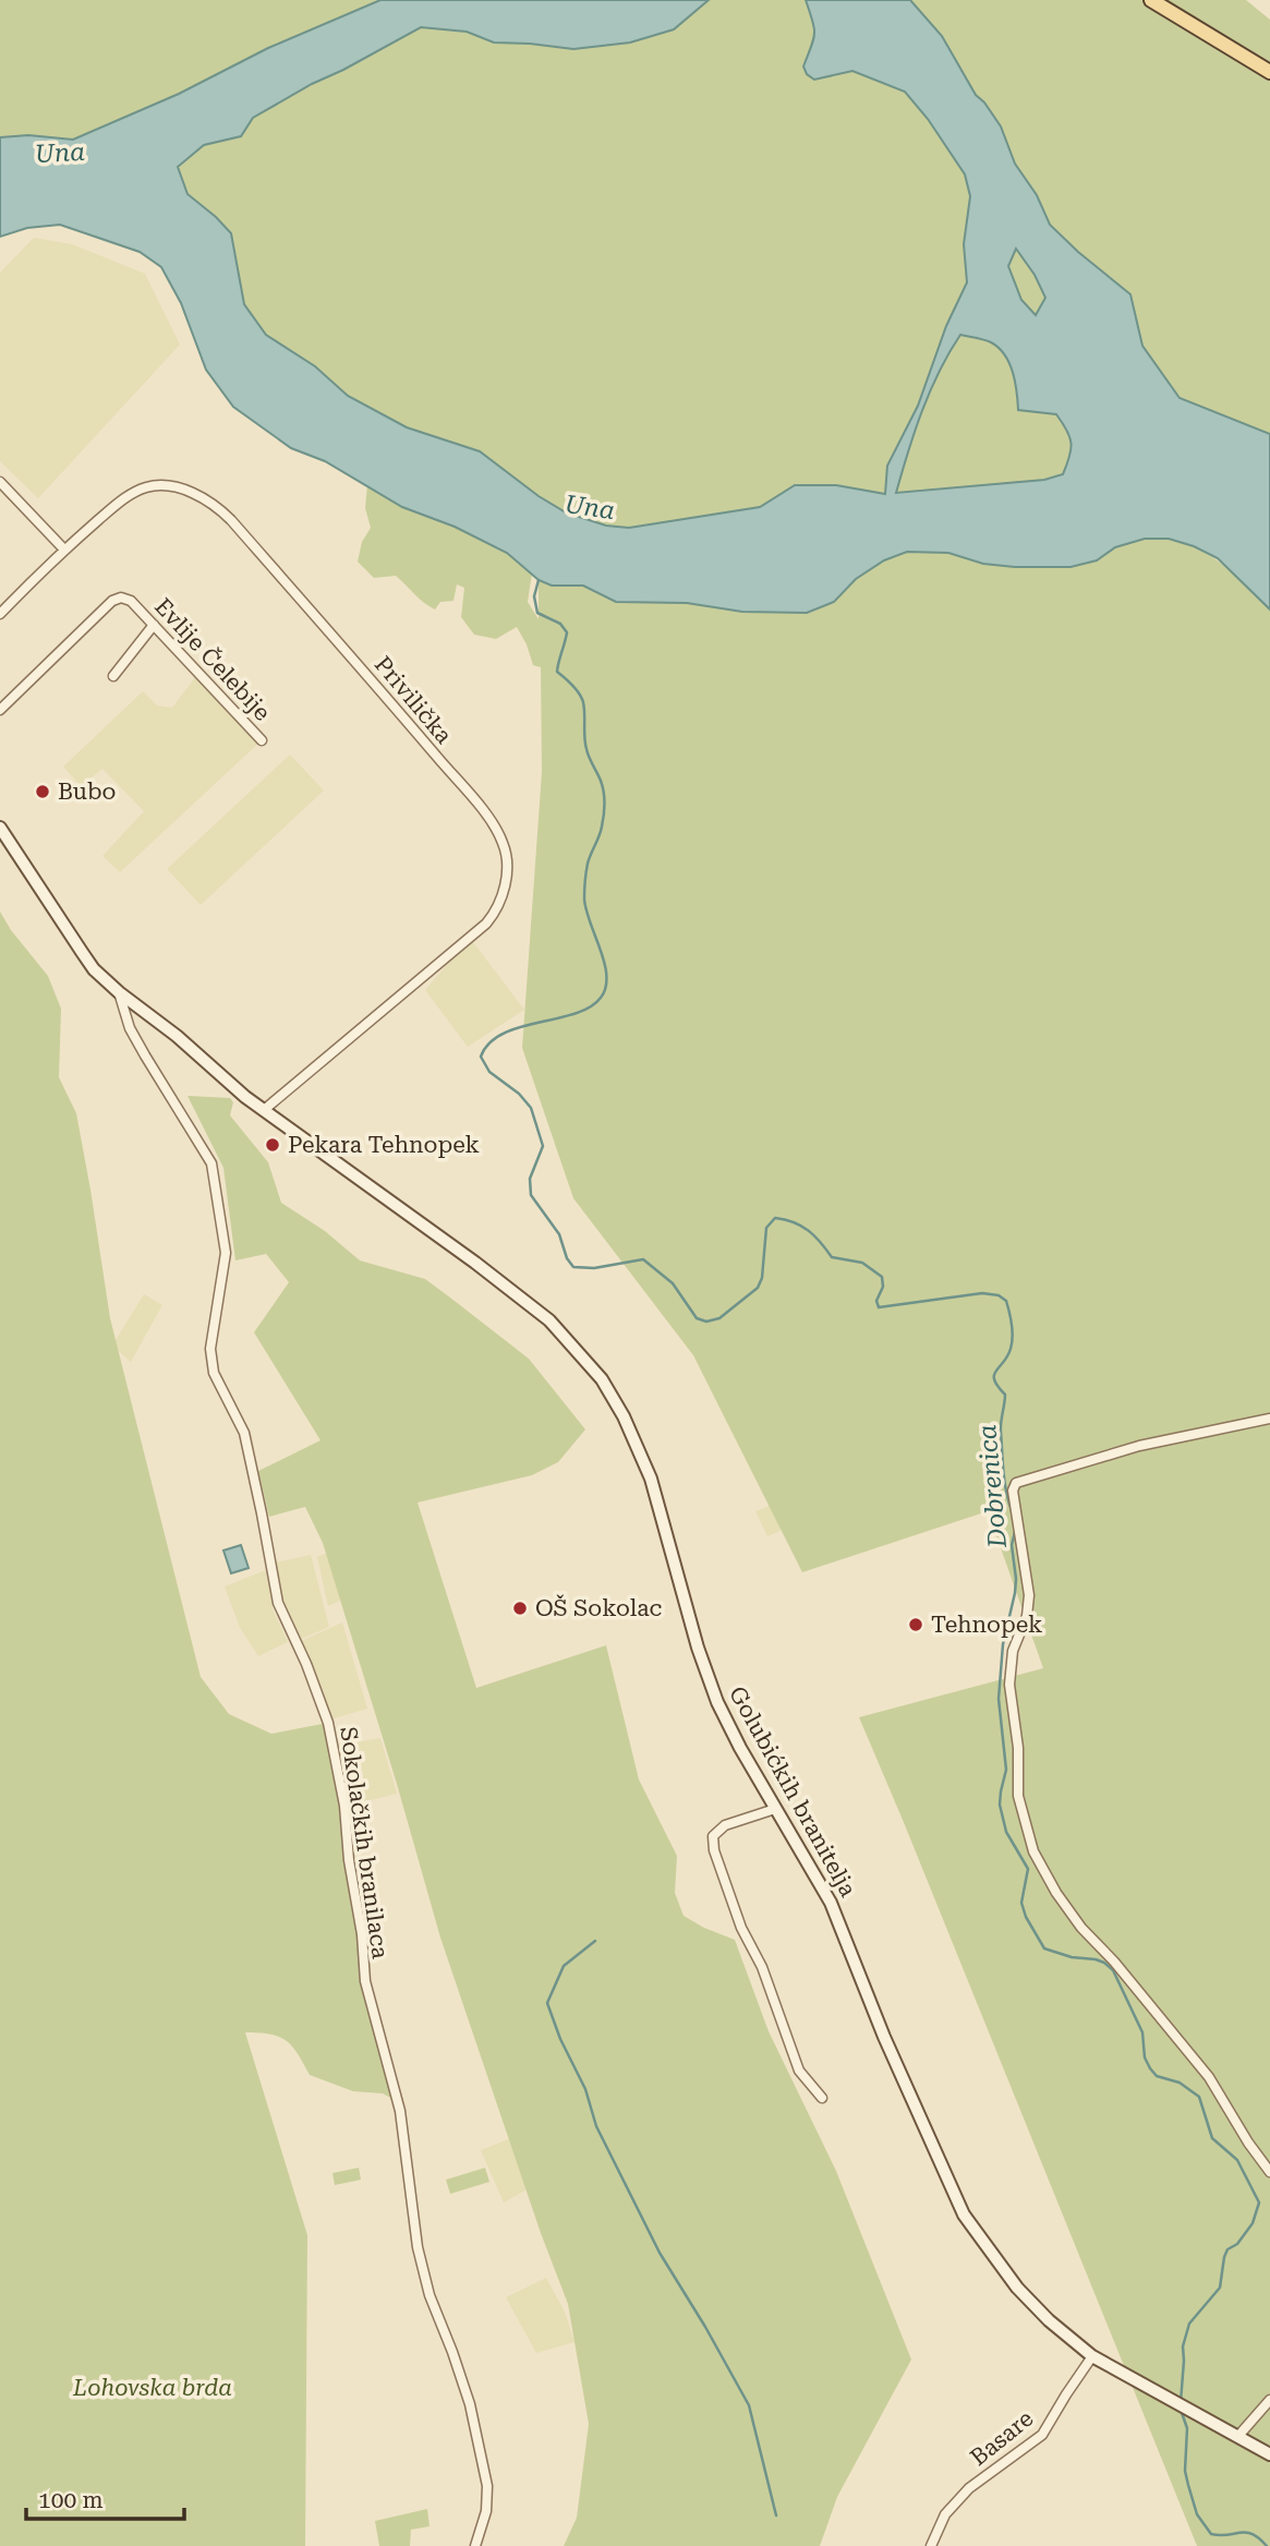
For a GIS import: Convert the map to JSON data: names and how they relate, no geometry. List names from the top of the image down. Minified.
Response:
{"streets":{"street":["Evlije Čelebije","Privilička","Golubićkih branitelja","Sokolačkih branilaca","Basare"]},"crossings":[["Privilička","Golubićkih branitelja"],["Golubićkih branitelja","Sokolačkih branilaca"],["Golubićkih branitelja","Basare"]],"water":["Una","Dobrenica"],"parks":["Lohovska brda"],"places":["Bubo","Pekara Tehnopek","OŠ Sokolac","Tehnopek"],"scale_bar":"100 m"}
